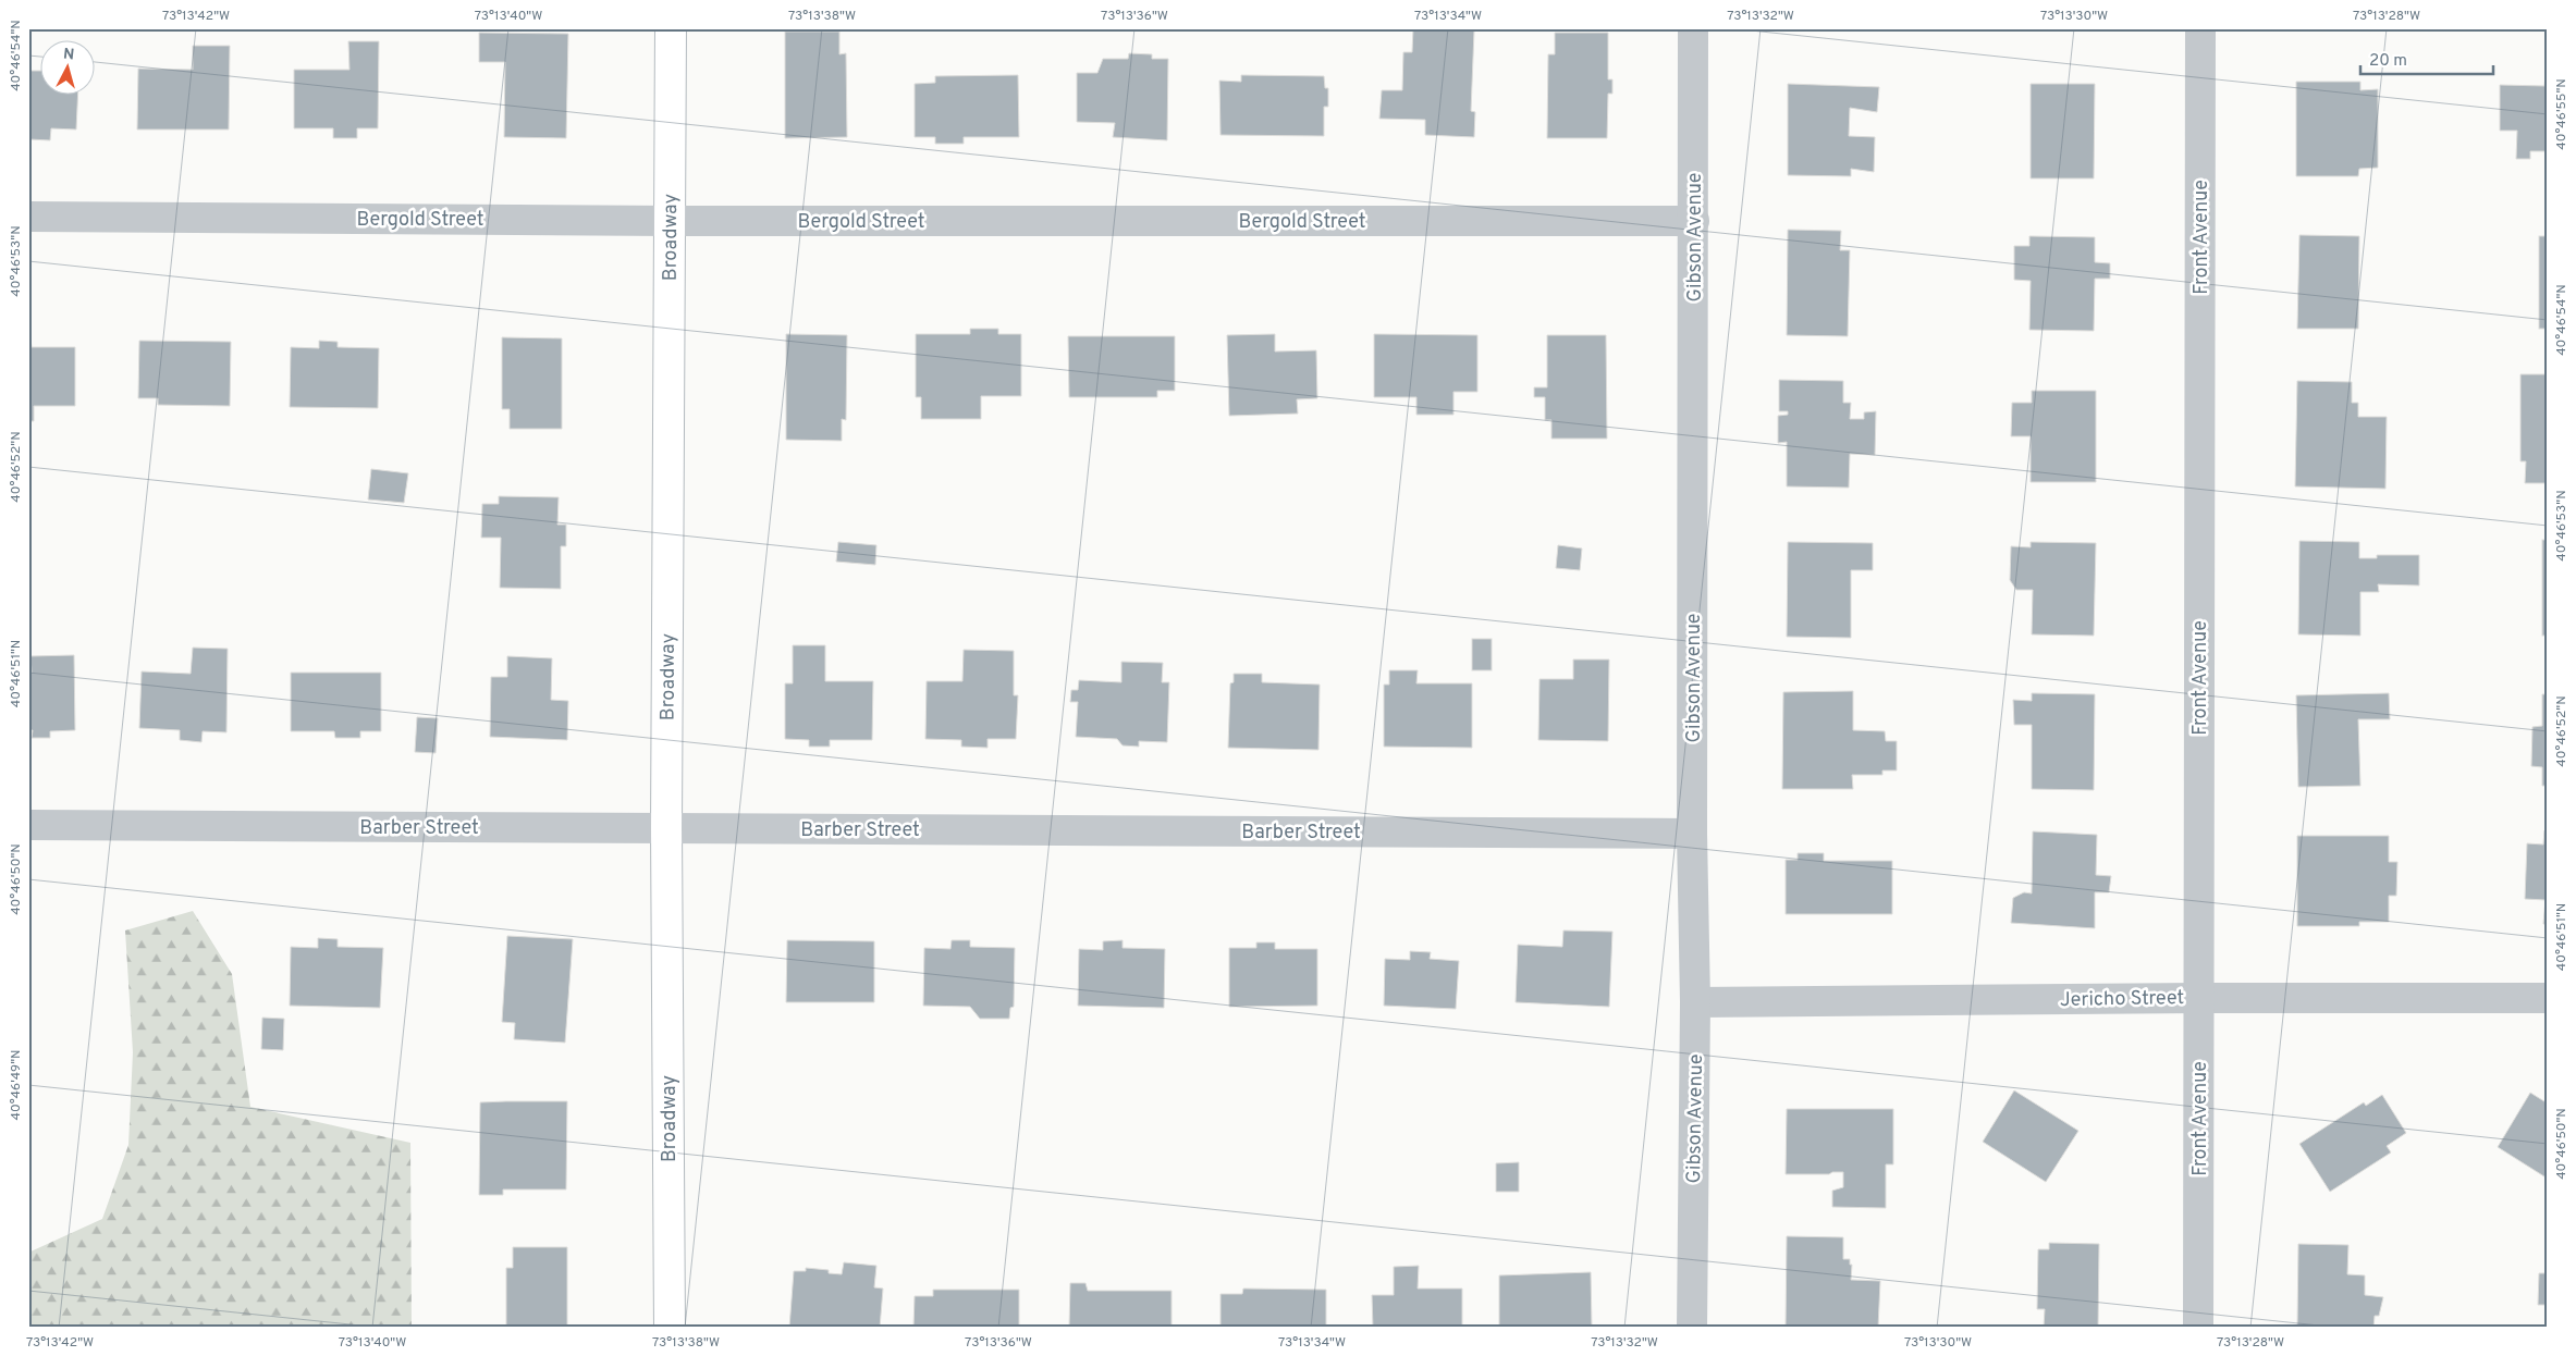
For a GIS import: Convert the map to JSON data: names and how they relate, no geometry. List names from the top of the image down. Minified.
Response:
{"streets":{"street":["Bergold Street","Broadway","Gibson Avenue","Front Avenue","Barber Street","Jericho Street"]},"crossings":[["Bergold Street","Broadway"],["Bergold Street","Gibson Avenue"],["Broadway","Barber Street"],["Gibson Avenue","Barber Street"],["Gibson Avenue","Jericho Street"],["Front Avenue","Jericho Street"]],"scale_bar":"20 m","north":"top","coordinates":["73°13'42\"W","73°13'40\"W","73°13'38\"W","73°13'36\"W","73°13'34\"W","73°13'32\"W","73°13'30\"W","73°13'28\"W","40°46'54\"N","40°46'55\"N","40°46'53\"N","40°46'52\"N","40°46'51\"N","40°46'50\"N","40°46'49\"N"]}
